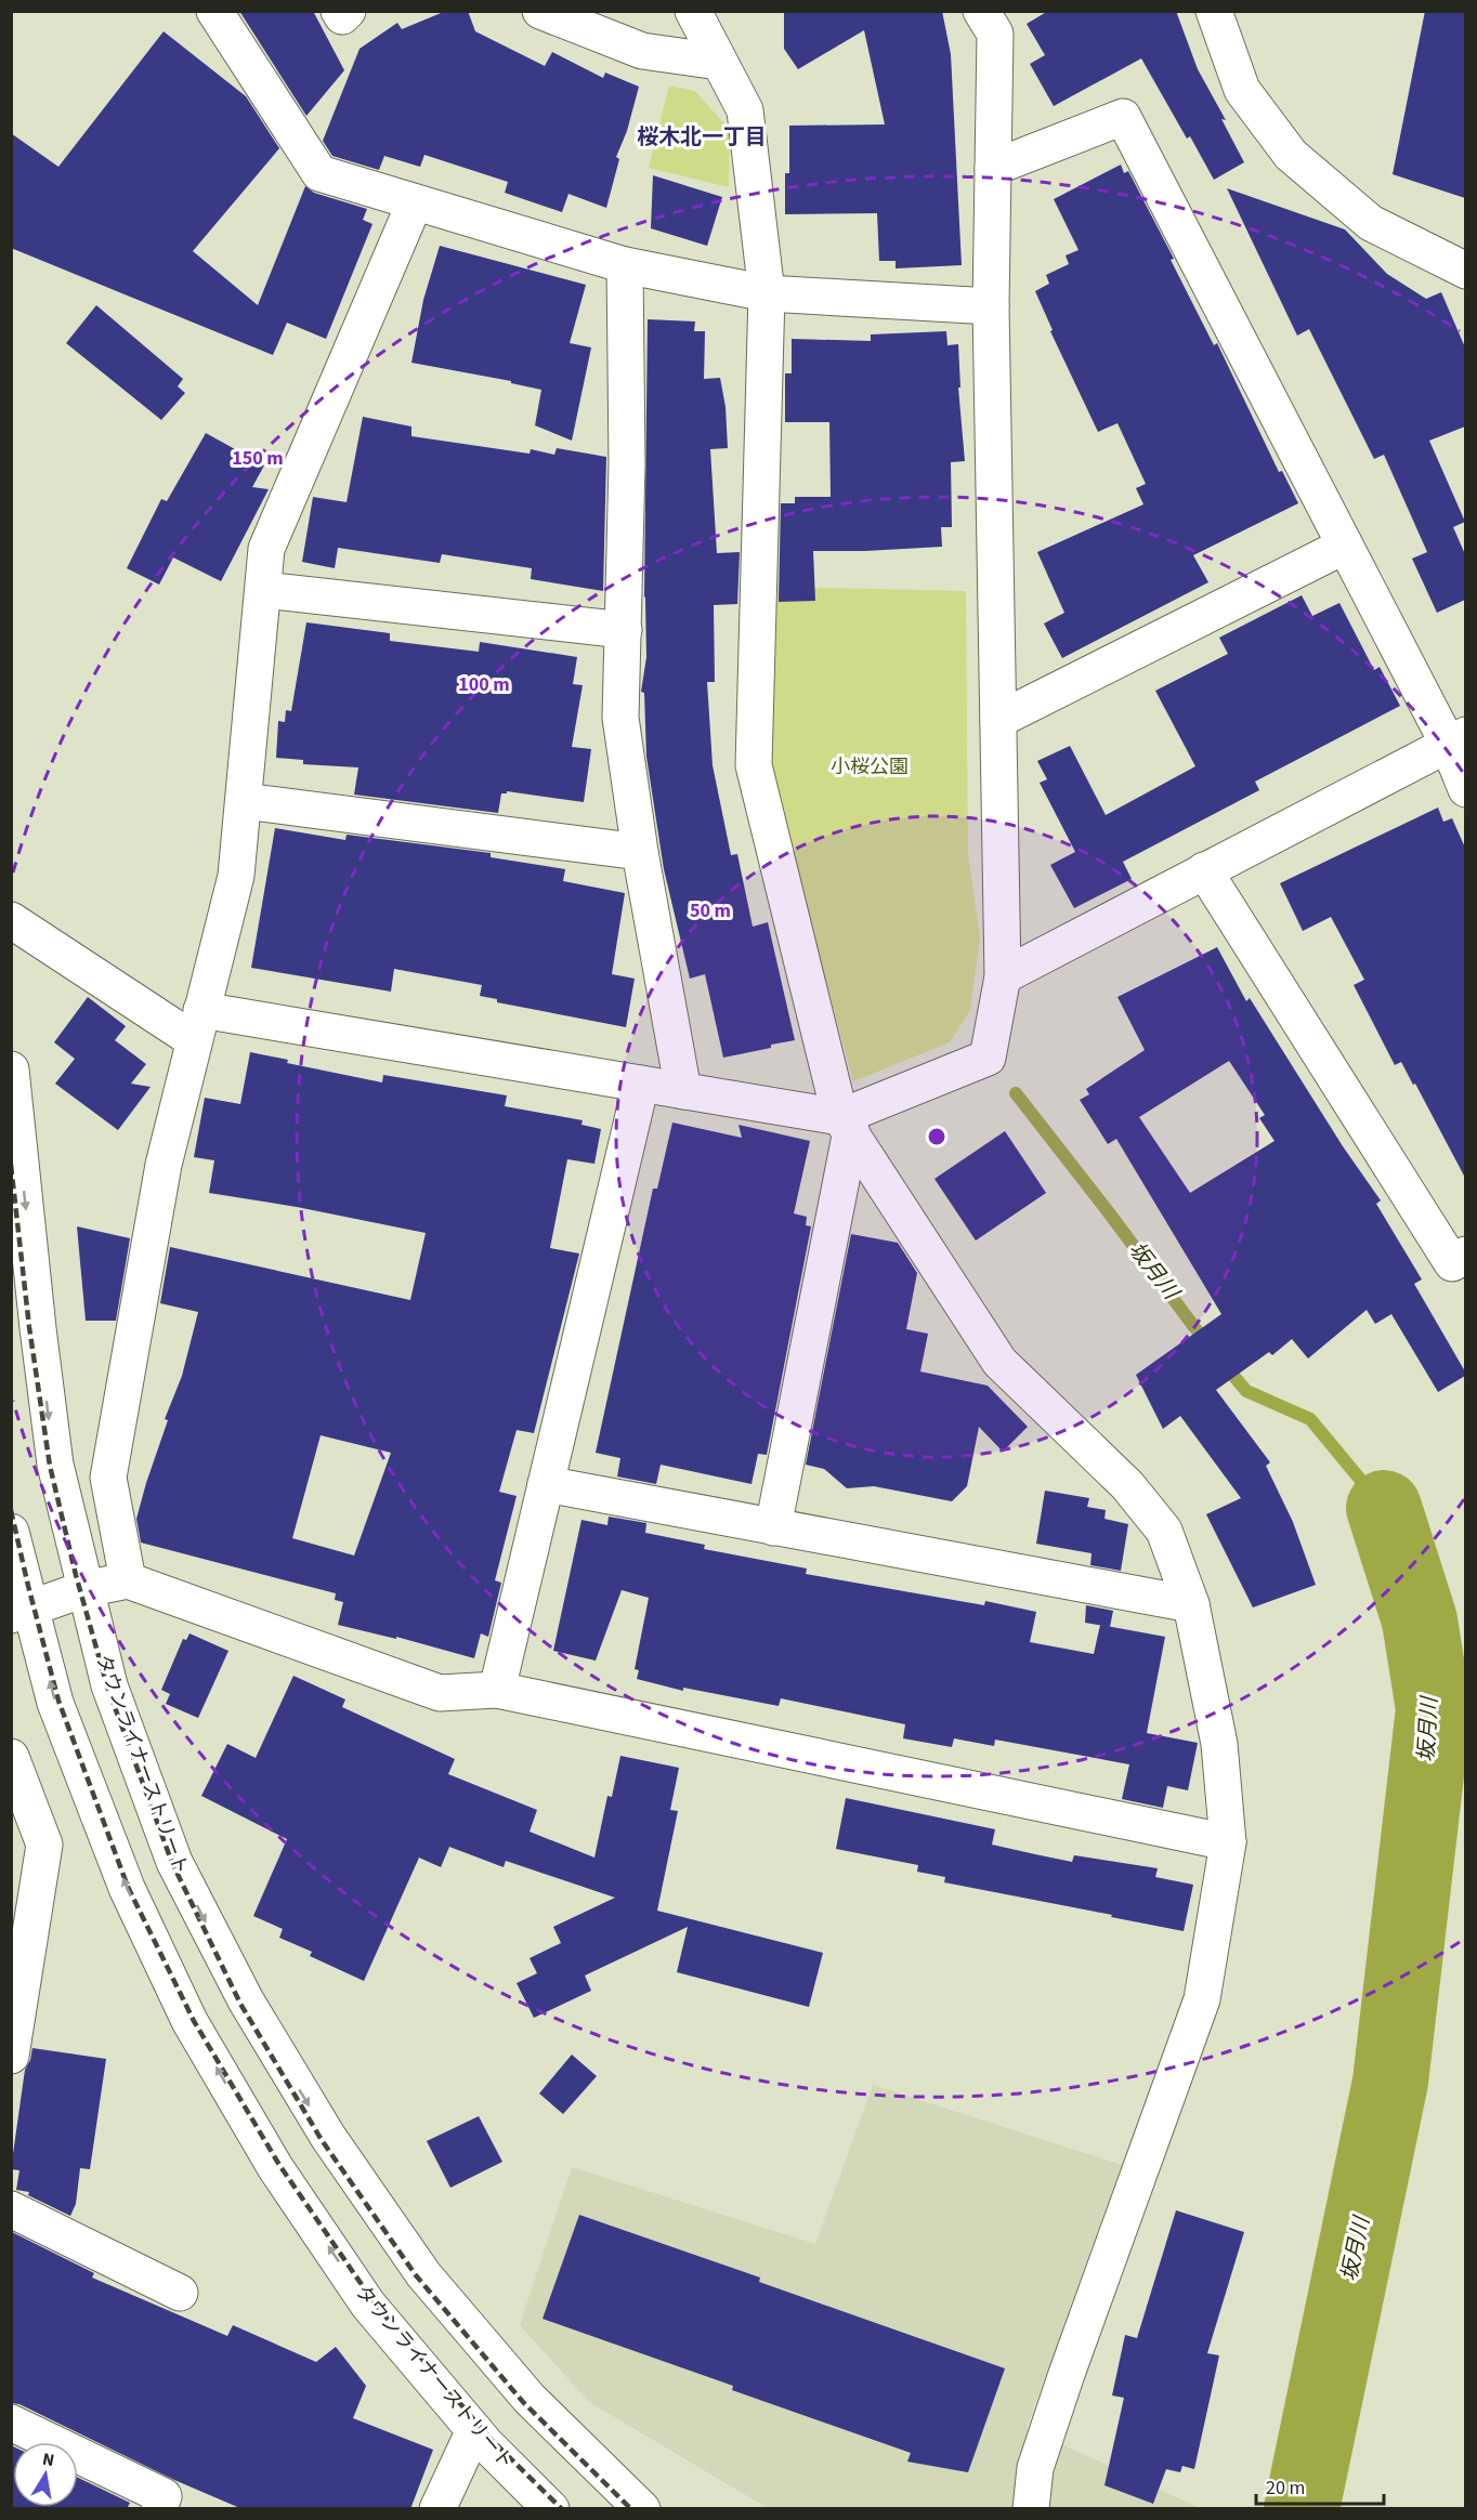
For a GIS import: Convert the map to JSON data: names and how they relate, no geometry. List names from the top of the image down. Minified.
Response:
{"streets":{"street":["タウンライナーストリート"]},"districts":["桜木北一丁目"],"water":["坂月川"],"parks":["小桜公園"],"scale_bar":"20 m","north":"top","rings":["150 m","100 m","50 m"]}
